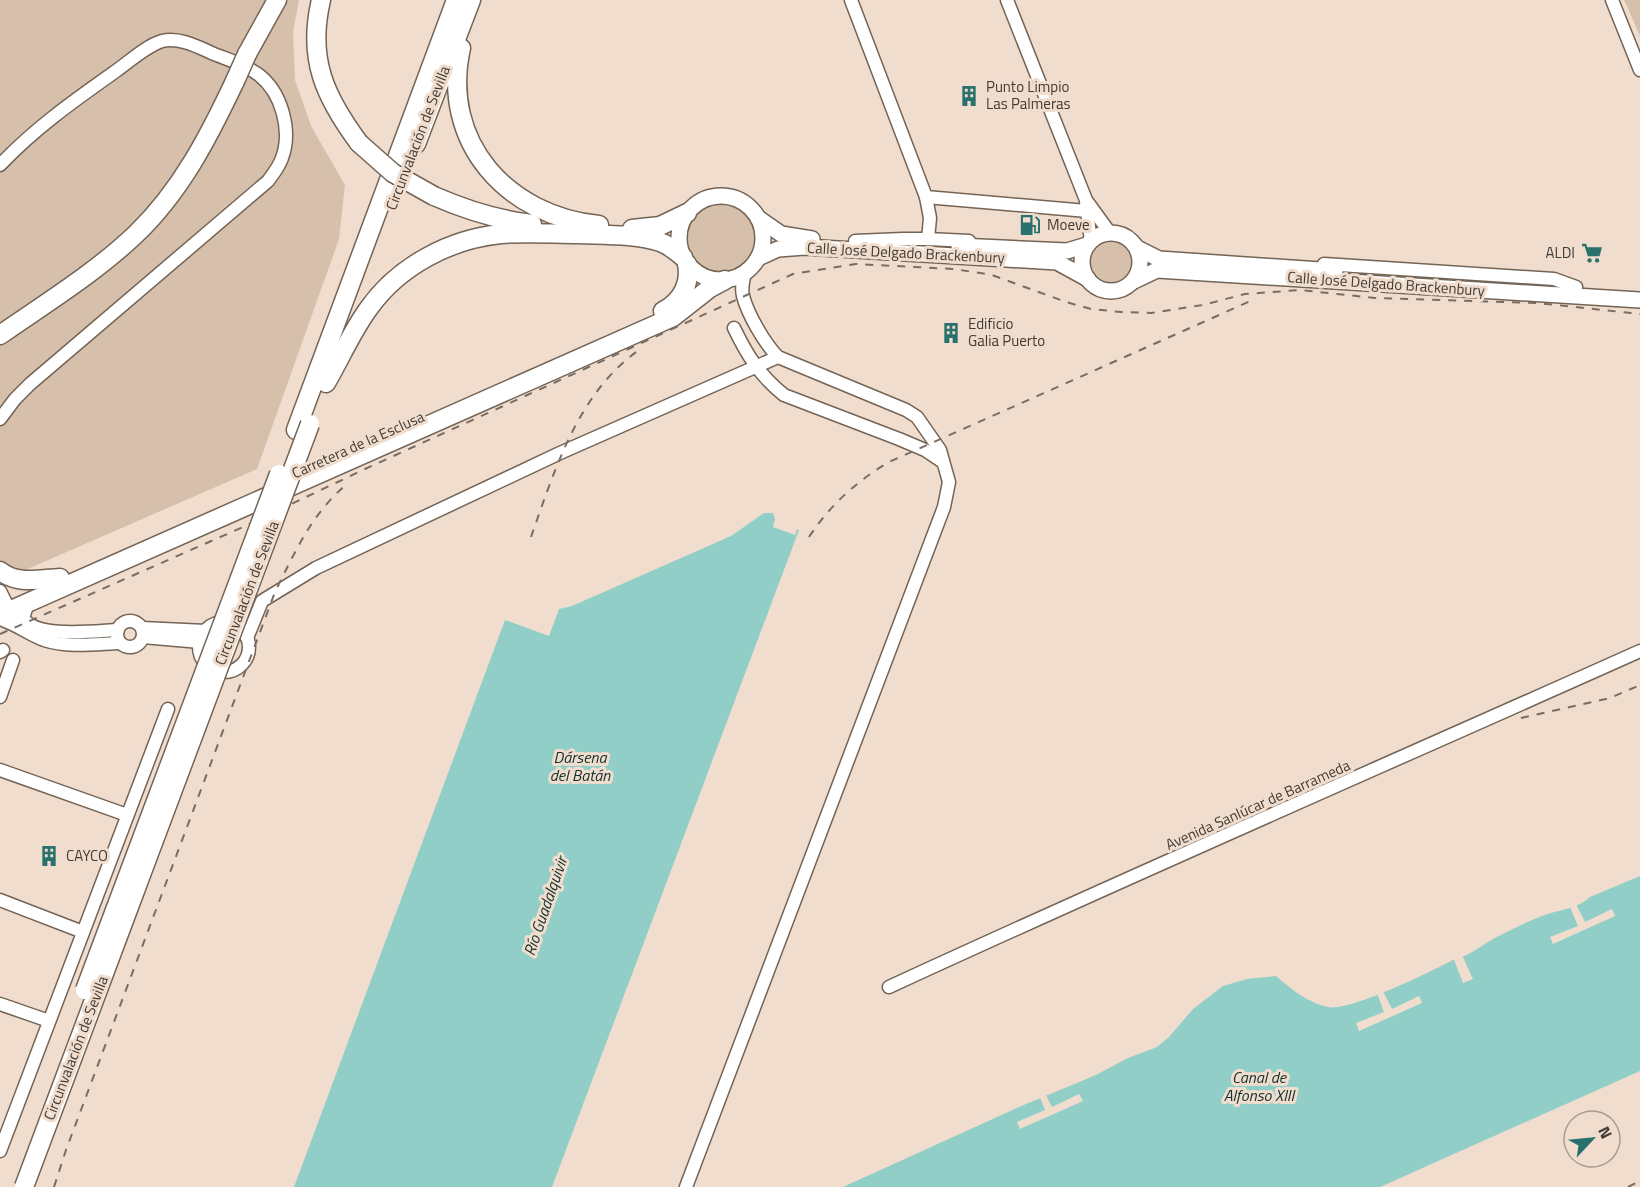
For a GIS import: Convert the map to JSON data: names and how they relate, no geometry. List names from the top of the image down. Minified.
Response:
{"streets":{"highway":["Circunvalación de Sevilla","Carretera de la Esclusa"],"main road":["Calle José Delgado Brackenbury"],"street":["Avenida Sanlúcar de Barrameda"]},"crossings":[["Calle José Delgado Brackenbury","Carretera de la Esclusa"]],"water":["Dársena del Batán","Río Guadalquivir","Canal de Alfonso XIII"],"places":{"building":["Punto Limpio Las Palmeras","Edificio Galia Puerto","CAYCO"],"fuel station":["Moeve"],"supermarket":["ALDI"]},"north":"top right"}
